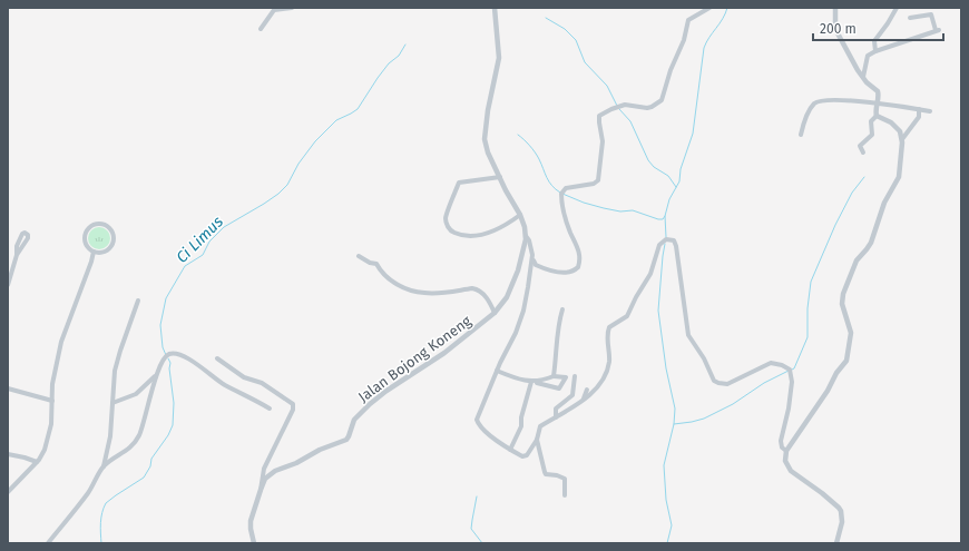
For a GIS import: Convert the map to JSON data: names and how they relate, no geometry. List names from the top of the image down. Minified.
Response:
{"streets":{"street":["Jalan Bojong Koneng"]},"water":["Ci Limus"],"scale_bar":"200 m"}
